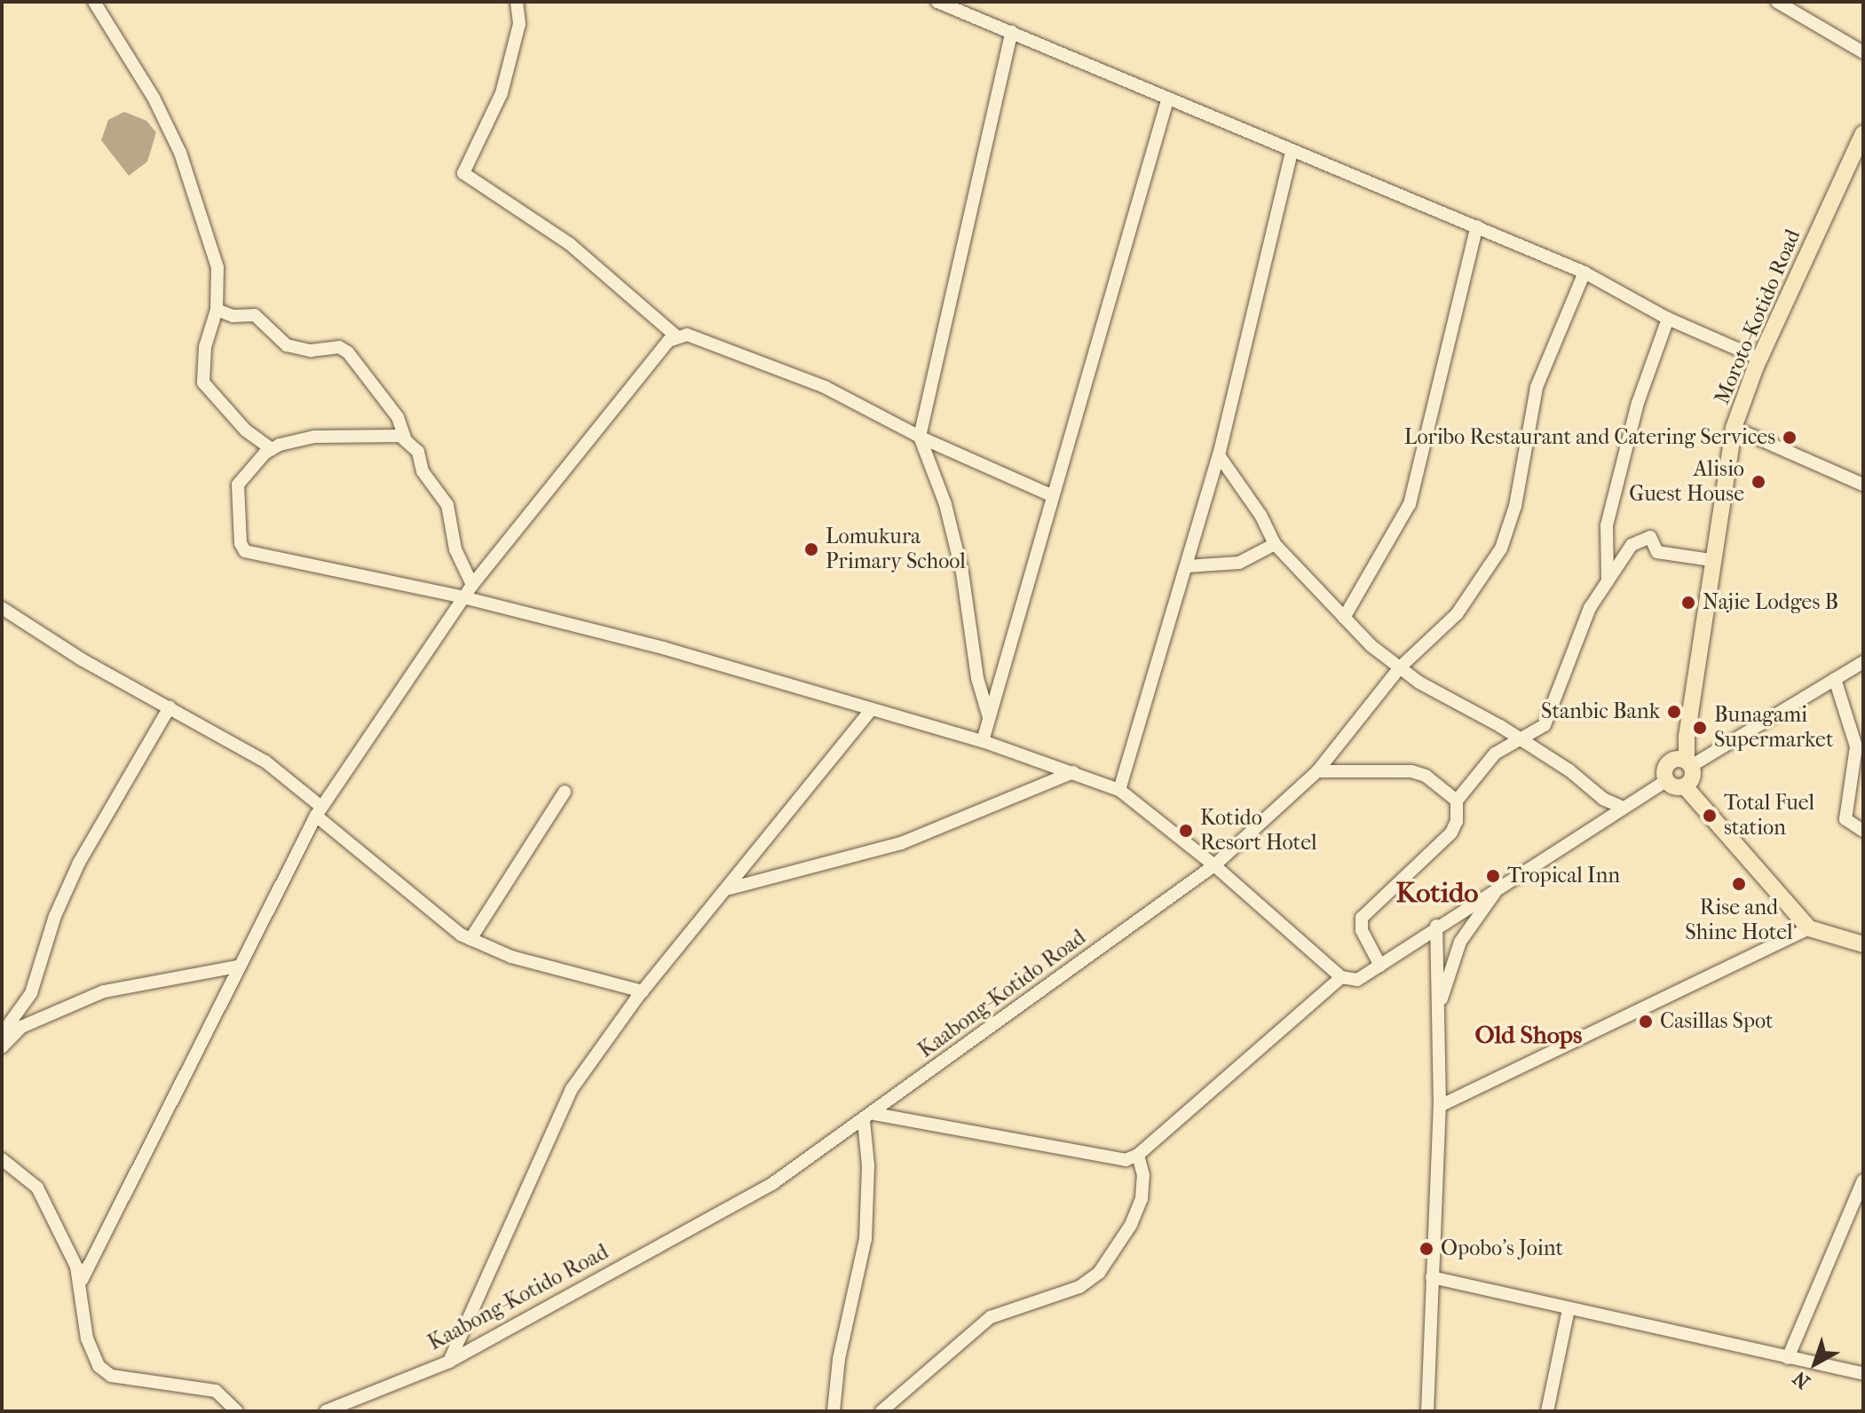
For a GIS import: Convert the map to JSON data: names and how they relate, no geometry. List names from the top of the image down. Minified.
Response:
{"streets":{"main road":["Moroto-Kotido Road"],"street":["Kaabong-Kotido Road"]},"districts":["Kotido","Old Shops"],"places":["Loribo Restaurant and Catering Services","Alisio Guest House","Lomukura Primary School","Najie Lodges B","Stanbic Bank","Bunagami Supermarket","Total Fuel station","Kotido Resort Hotel","Tropical Inn","Rise and Shine Hotel","Casillas Spot","Opobo's Joint"],"north":"bottom left"}
